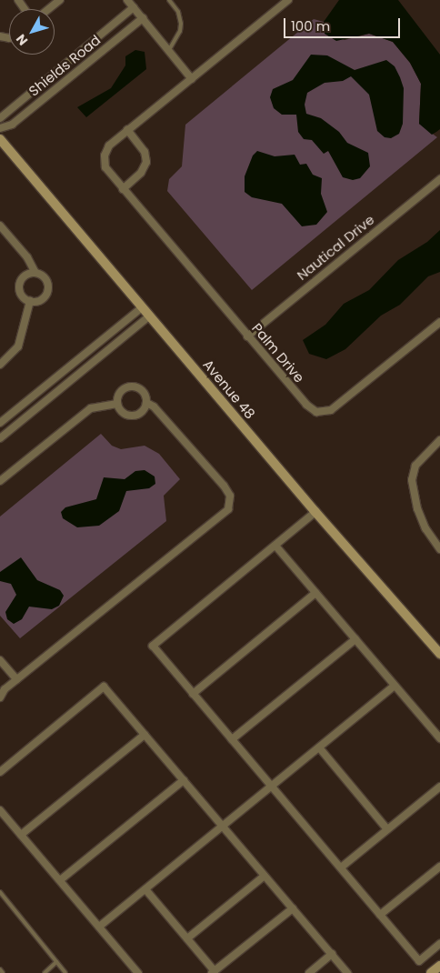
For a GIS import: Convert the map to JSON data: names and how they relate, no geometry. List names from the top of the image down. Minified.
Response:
{"streets":{"main road":["Avenue 48"],"street":["Shields Road","Nautical Drive","Palm Drive"]},"crossings":[["Nautical Drive","Palm Drive"]],"scale_bar":"100 m","north":"bottom left"}
